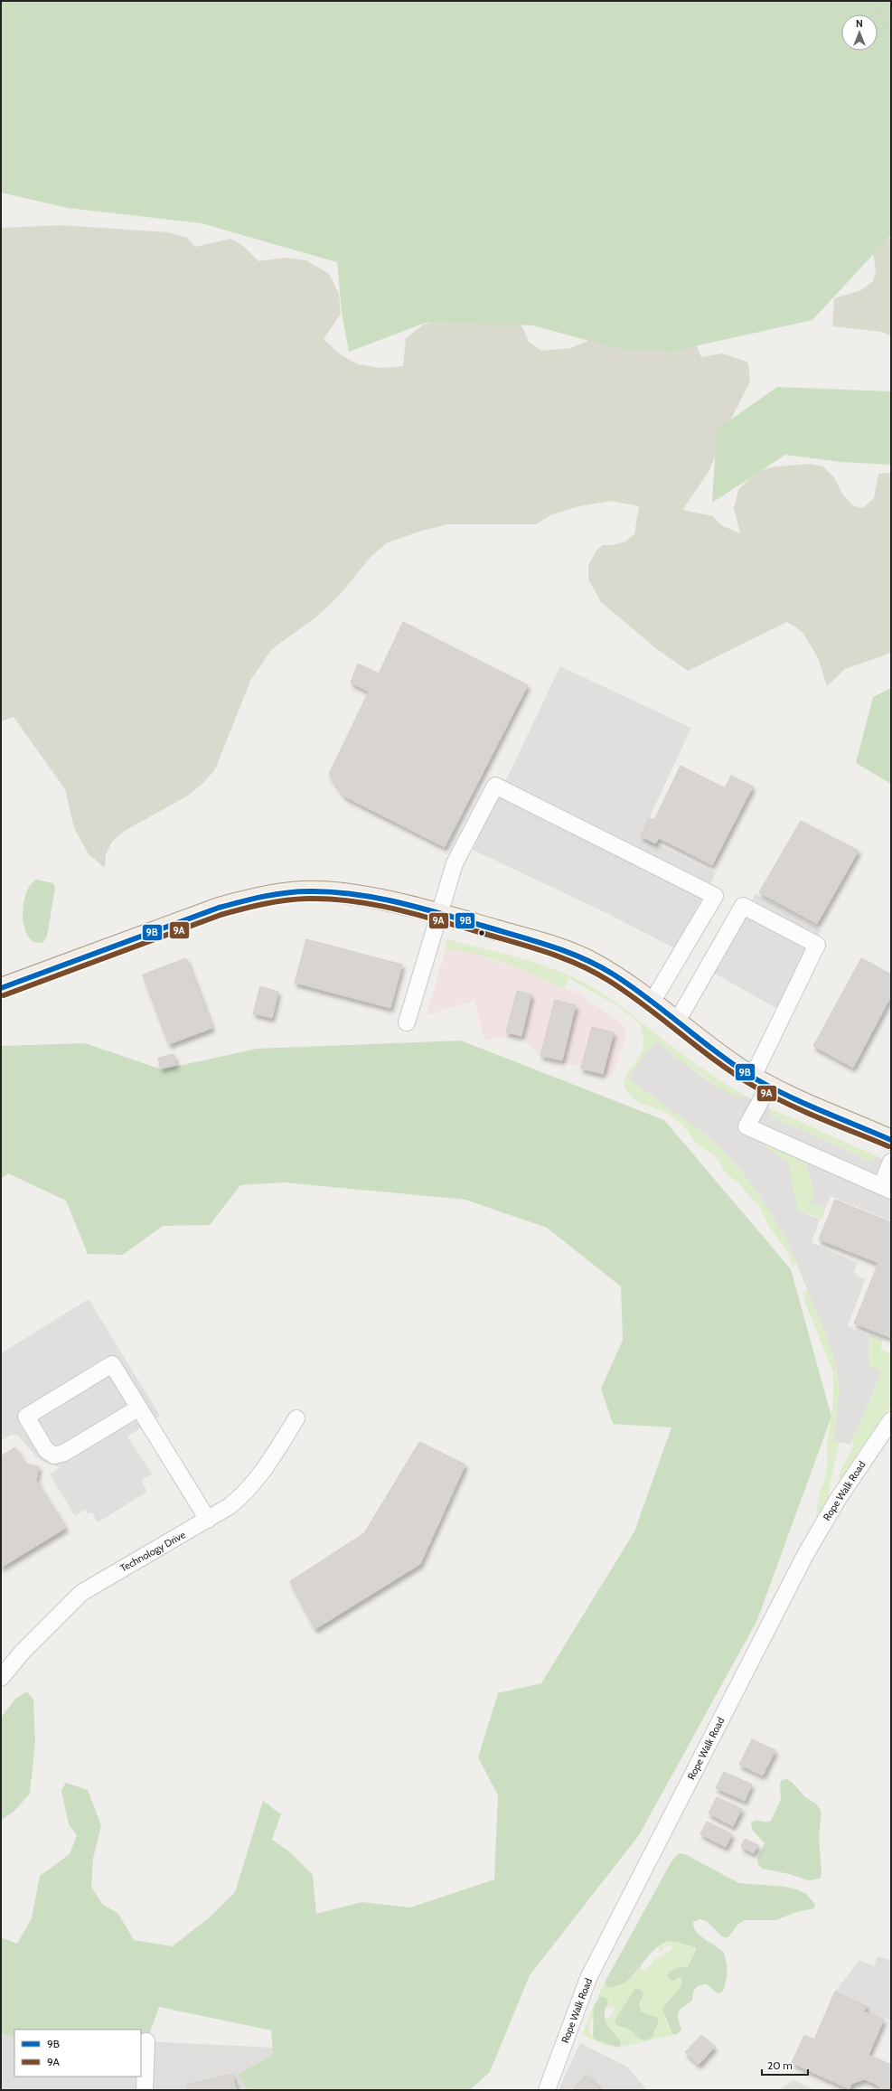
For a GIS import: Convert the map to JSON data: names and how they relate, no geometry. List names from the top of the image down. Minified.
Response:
{"streets":{"street":["Rope Walk Road","Technology Drive"]},"lines":["transit line 9B","transit line 9A"],"legend":["9B","9A"],"scale_bar":"20 m","north":"top"}
